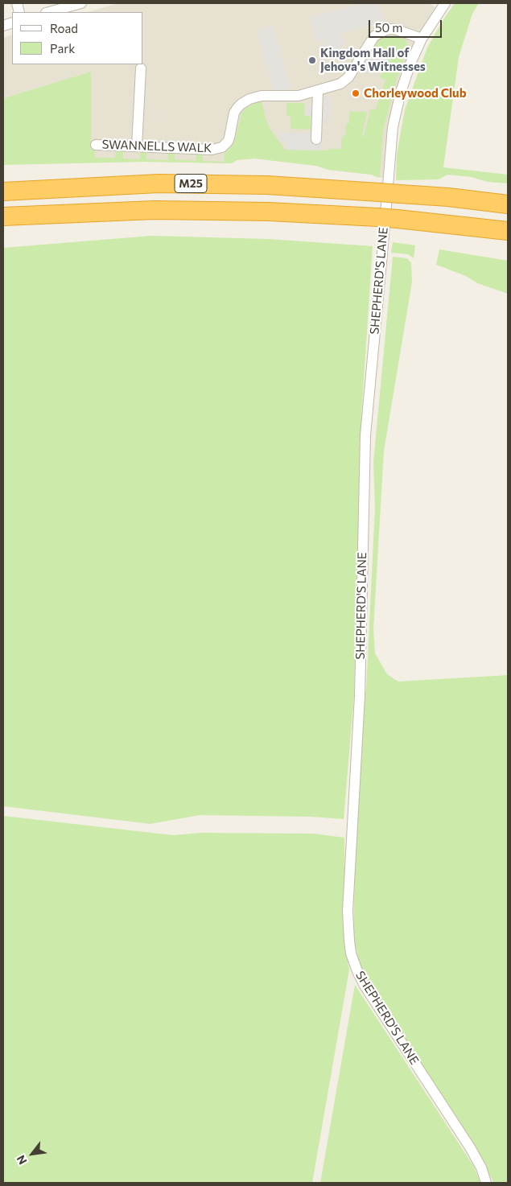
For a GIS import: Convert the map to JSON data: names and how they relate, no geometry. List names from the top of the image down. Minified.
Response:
{"streets":{"highway":["M25"],"street":["SWANNELLS WALK","SHEPHERD'S LANE"]},"crossings":[["SWANNELLS WALK","SHEPHERD'S LANE"]],"places":["Kingdom Hall of Jehova's Witnesses","Chorleywood Club"],"legend":["Road","Park"],"scale_bar":"50 m","north":"bottom left"}
